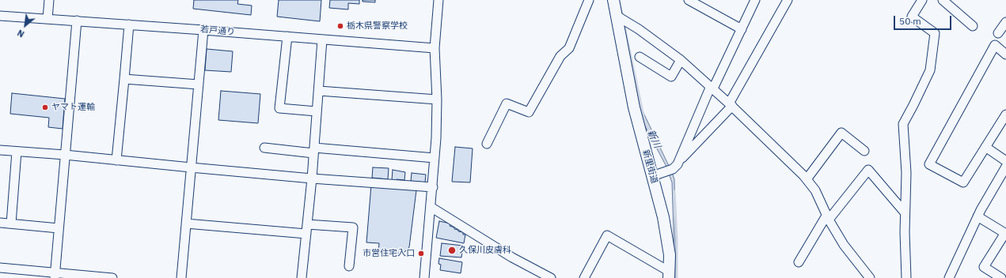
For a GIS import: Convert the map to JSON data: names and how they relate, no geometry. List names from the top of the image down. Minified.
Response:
{"streets":{"main road":["新里街道"],"street":["若戸通り"]},"water":["新川"],"places":["栃木県警察学校","ヤマト運輸","久保川皮膚科","市営住宅入口"],"scale_bar":"50 m","north":"bottom left"}
